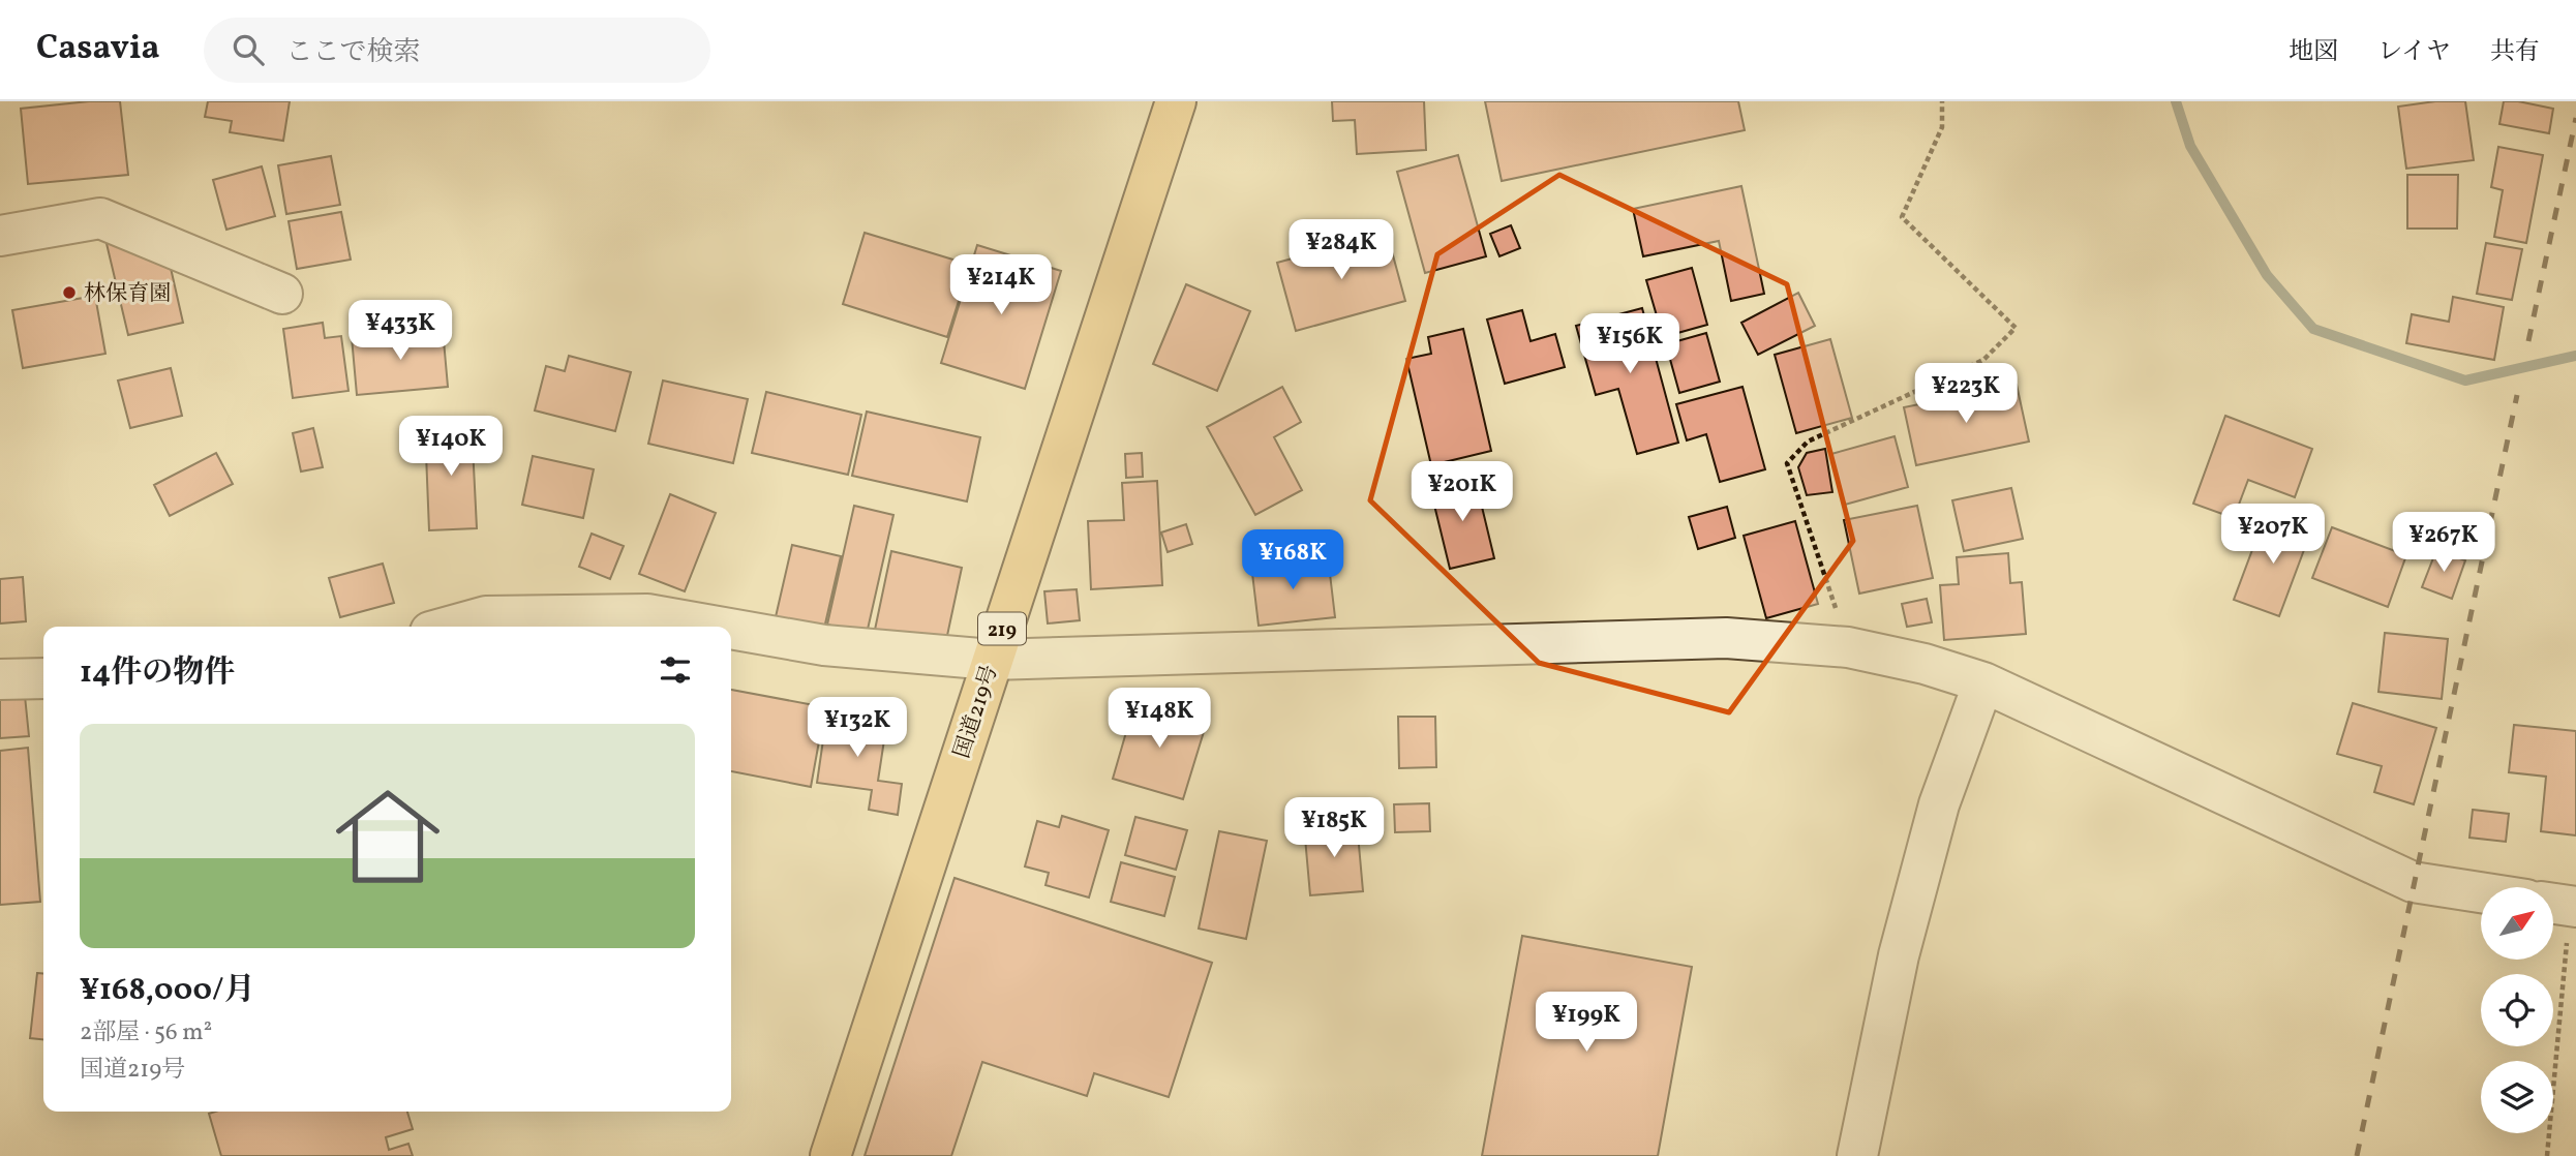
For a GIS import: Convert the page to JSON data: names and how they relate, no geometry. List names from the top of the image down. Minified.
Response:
{"streets":{"highway":["219","国道219号"]},"places":["林保育園"],"north":"top right","page":{"header":"Casavia","search":"ここで検索","nav":["地図","レイヤ","共有"],"price":["¥284K","¥214K","¥433K","¥156K","¥223K","¥140K","¥201K","¥207K","¥267K","¥168K","¥148K","¥132K","¥185K","¥199K"],"heading":"14件の物件","list":[{"name":"¥168,000/月","note":"2部屋 · 56 m² · 国道219号"}]}}
